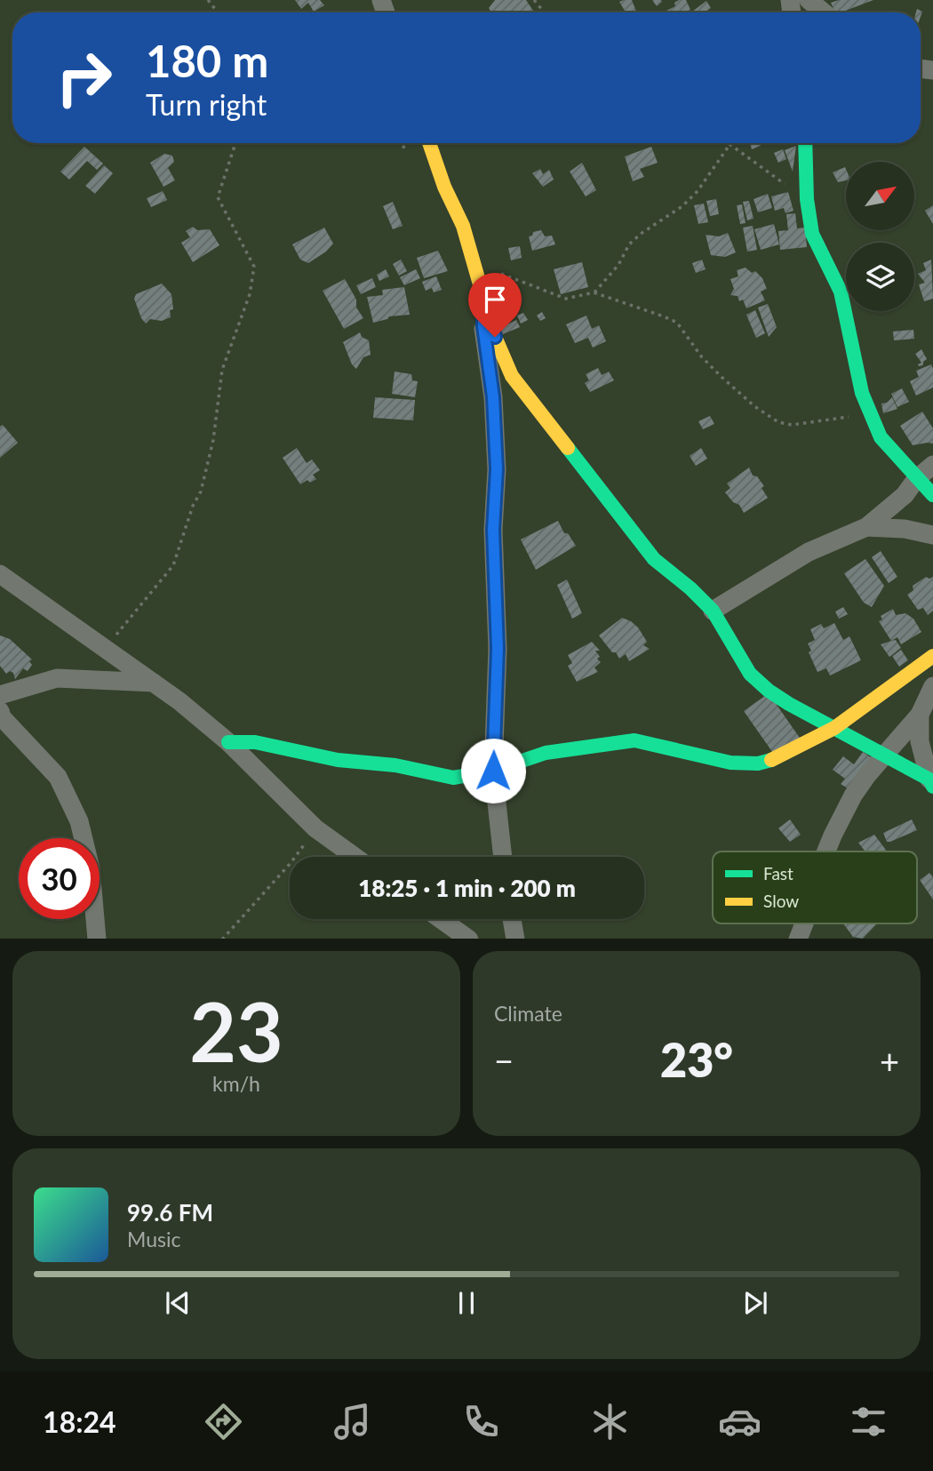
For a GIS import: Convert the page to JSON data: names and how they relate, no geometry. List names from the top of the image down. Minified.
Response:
{"legend":["Fast","Slow"],"north":"top right","page":{"turn":["180 m","Turn right"],"limit":"30","trip":"18:25 · 1 min · 200 m","tile":[["23","km/h"],"Climate"],"heat":["−","23°","+"],"song":["99.6 FM","Music"],"tabs":"18:24"}}
